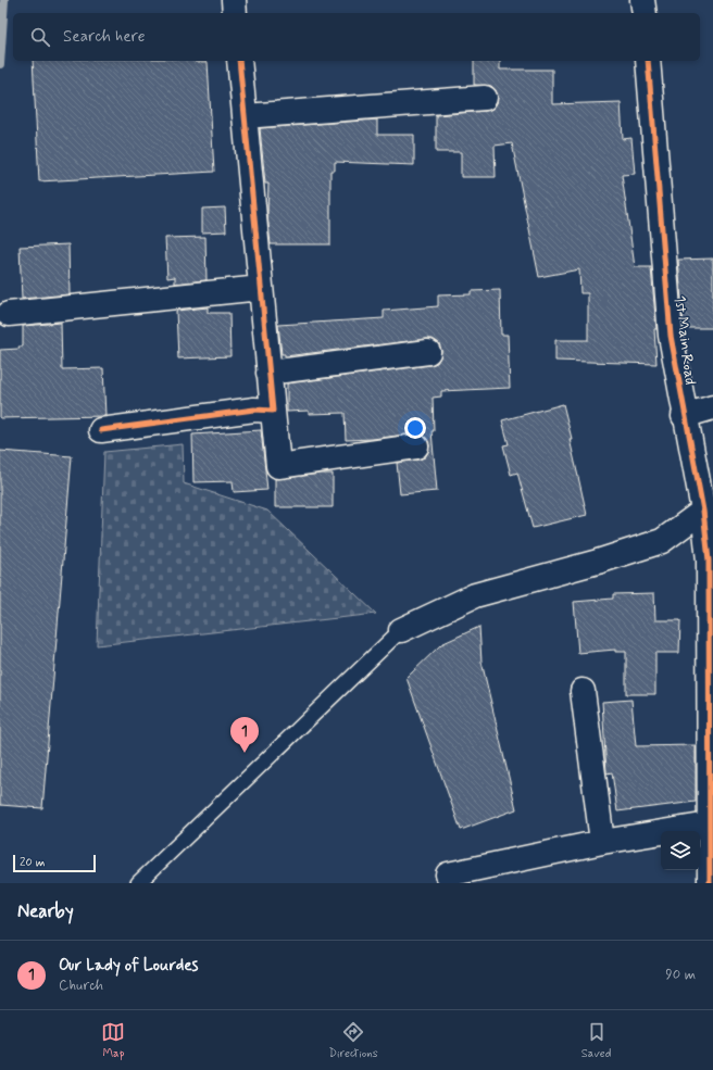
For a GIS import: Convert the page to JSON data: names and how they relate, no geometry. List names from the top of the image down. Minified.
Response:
{"streets":{"street":["1st Main Road"]},"scale_bar":"20 m","page":{"search":"Search here","pins":"1","scale":"20 m","heading":"Nearby","list":[{"mark":"1","name":"Our Lady of Lourdes","note":"Church","value":"90 m"}],"nav":["Map","Directions","Saved"]}}
